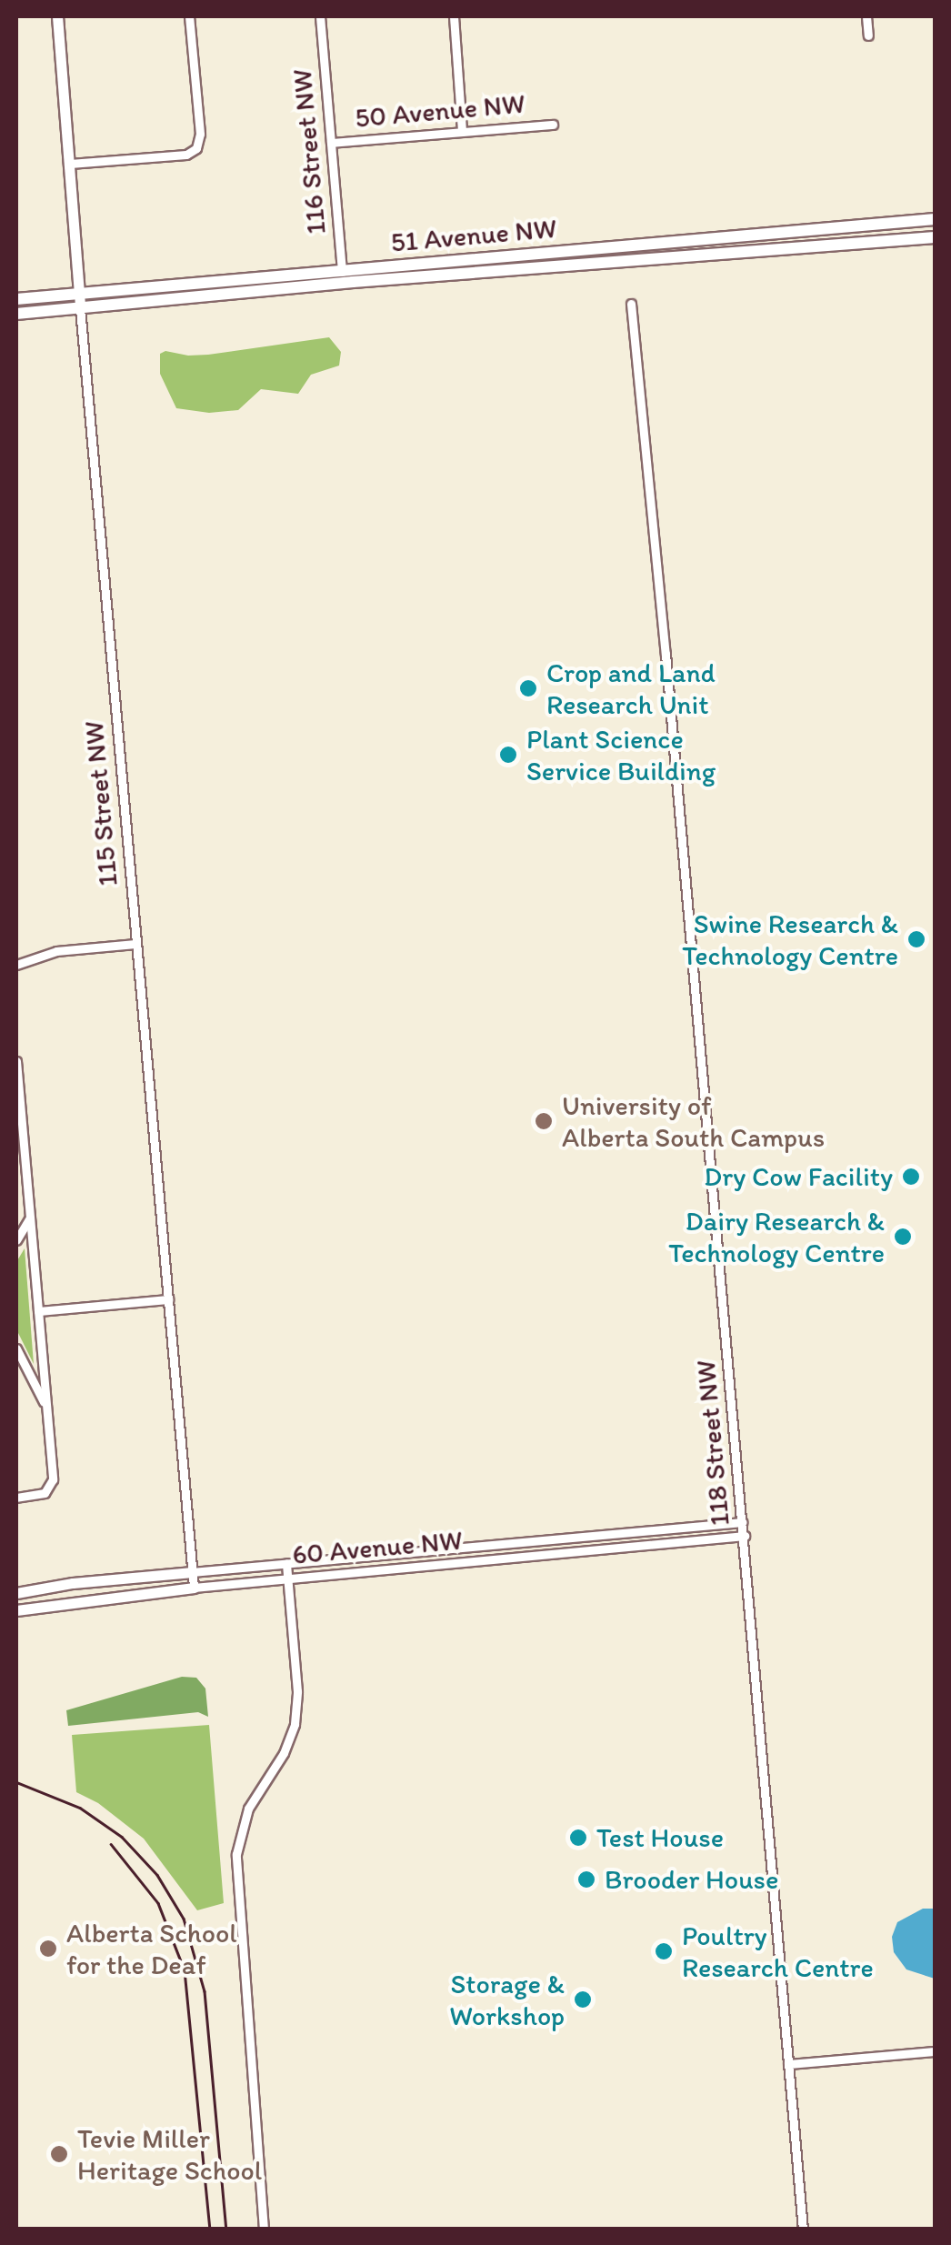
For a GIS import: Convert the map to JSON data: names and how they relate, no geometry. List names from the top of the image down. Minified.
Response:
{"streets":{"main road":["51 Avenue NW"],"street":["50 Avenue NW","116 Street NW","115 Street NW","118 Street NW","60 Avenue NW"]},"crossings":[["50 Avenue NW","116 Street NW"],["116 Street NW","51 Avenue NW"],["51 Avenue NW","115 Street NW"],["115 Street NW","60 Avenue NW"],["118 Street NW","60 Avenue NW"]],"places":["Crop and Land Research Unit","Plant Science Service Building","Swine Research & Technology Centre","University of Alberta South Campus","Dry Cow Facility","Dairy Research & Technology Centre","Test House","Brooder House","Alberta School for the Deaf","Poultry Research Centre","Storage & Workshop","Tevie Miller Heritage School"]}
